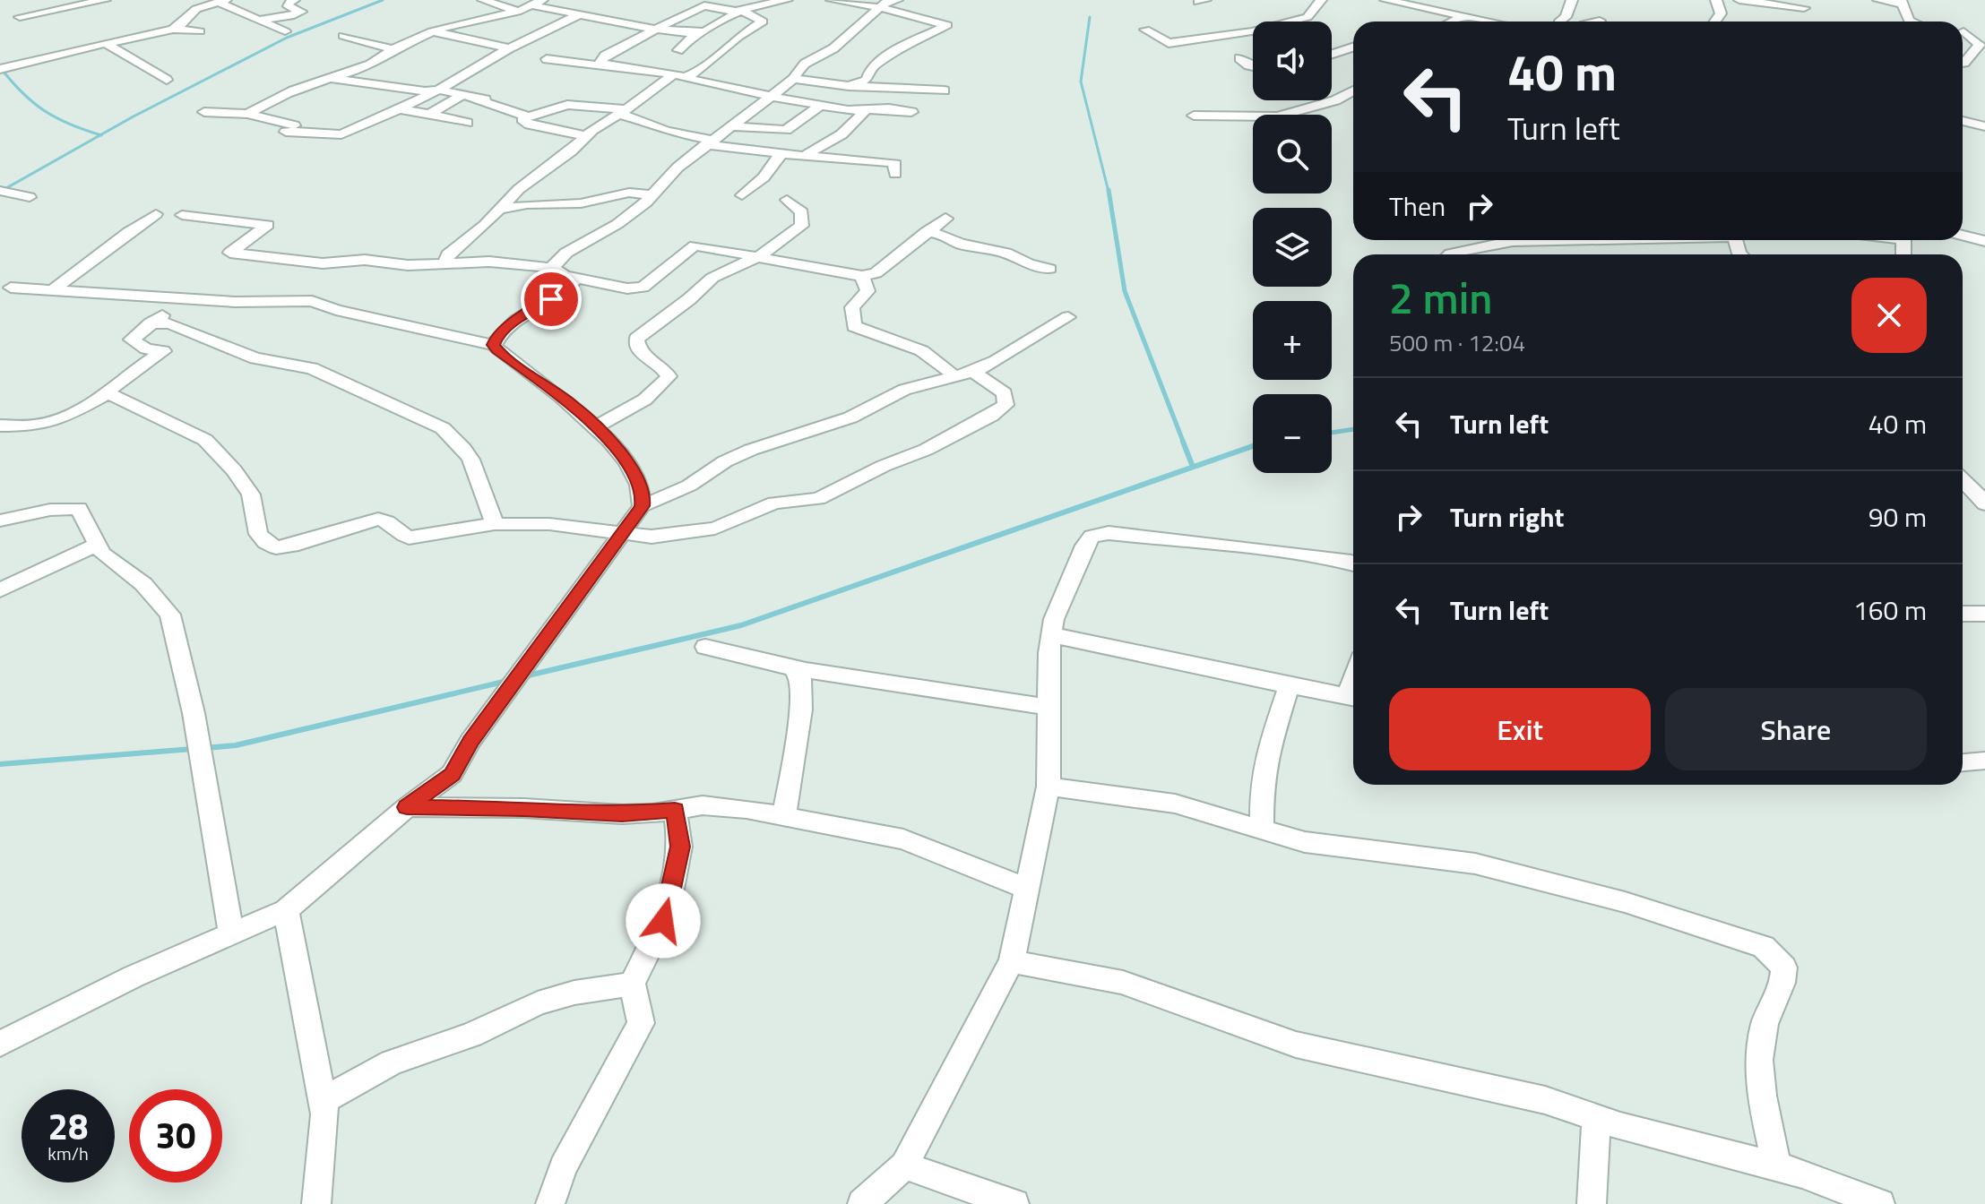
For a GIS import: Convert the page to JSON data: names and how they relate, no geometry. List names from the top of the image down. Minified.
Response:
{"page":{"map_buttons":["+","−"],"turn":["40 m","Turn left"],"then":"Then","heading":["2 min","500 m · 12:04"],"list":[{"name":"Turn left","value":"40 m"},{"name":"Turn right","value":"90 m"},{"name":"Turn left","value":"160 m"}],"buttons":["Exit","Share"],"speed":"28 km/h","limit":"30"}}
